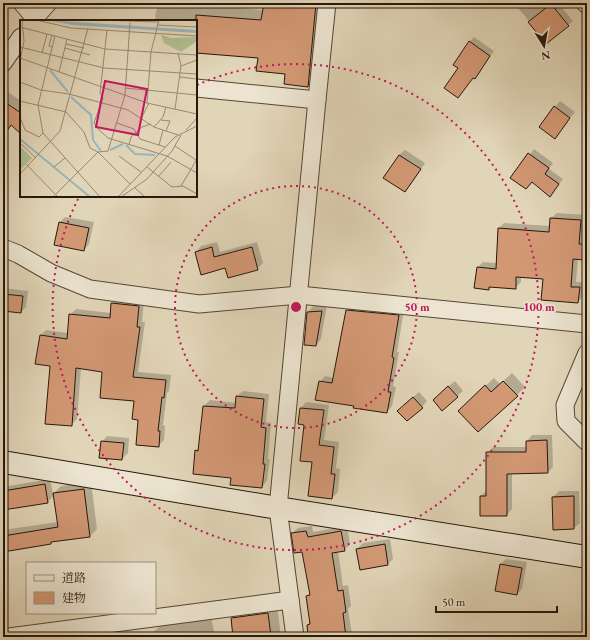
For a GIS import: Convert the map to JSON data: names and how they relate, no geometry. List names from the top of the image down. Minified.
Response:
{"legend":["道路","建物"],"scale_bar":"50 m","north":"bottom","rings":["50 m","100 m"]}
